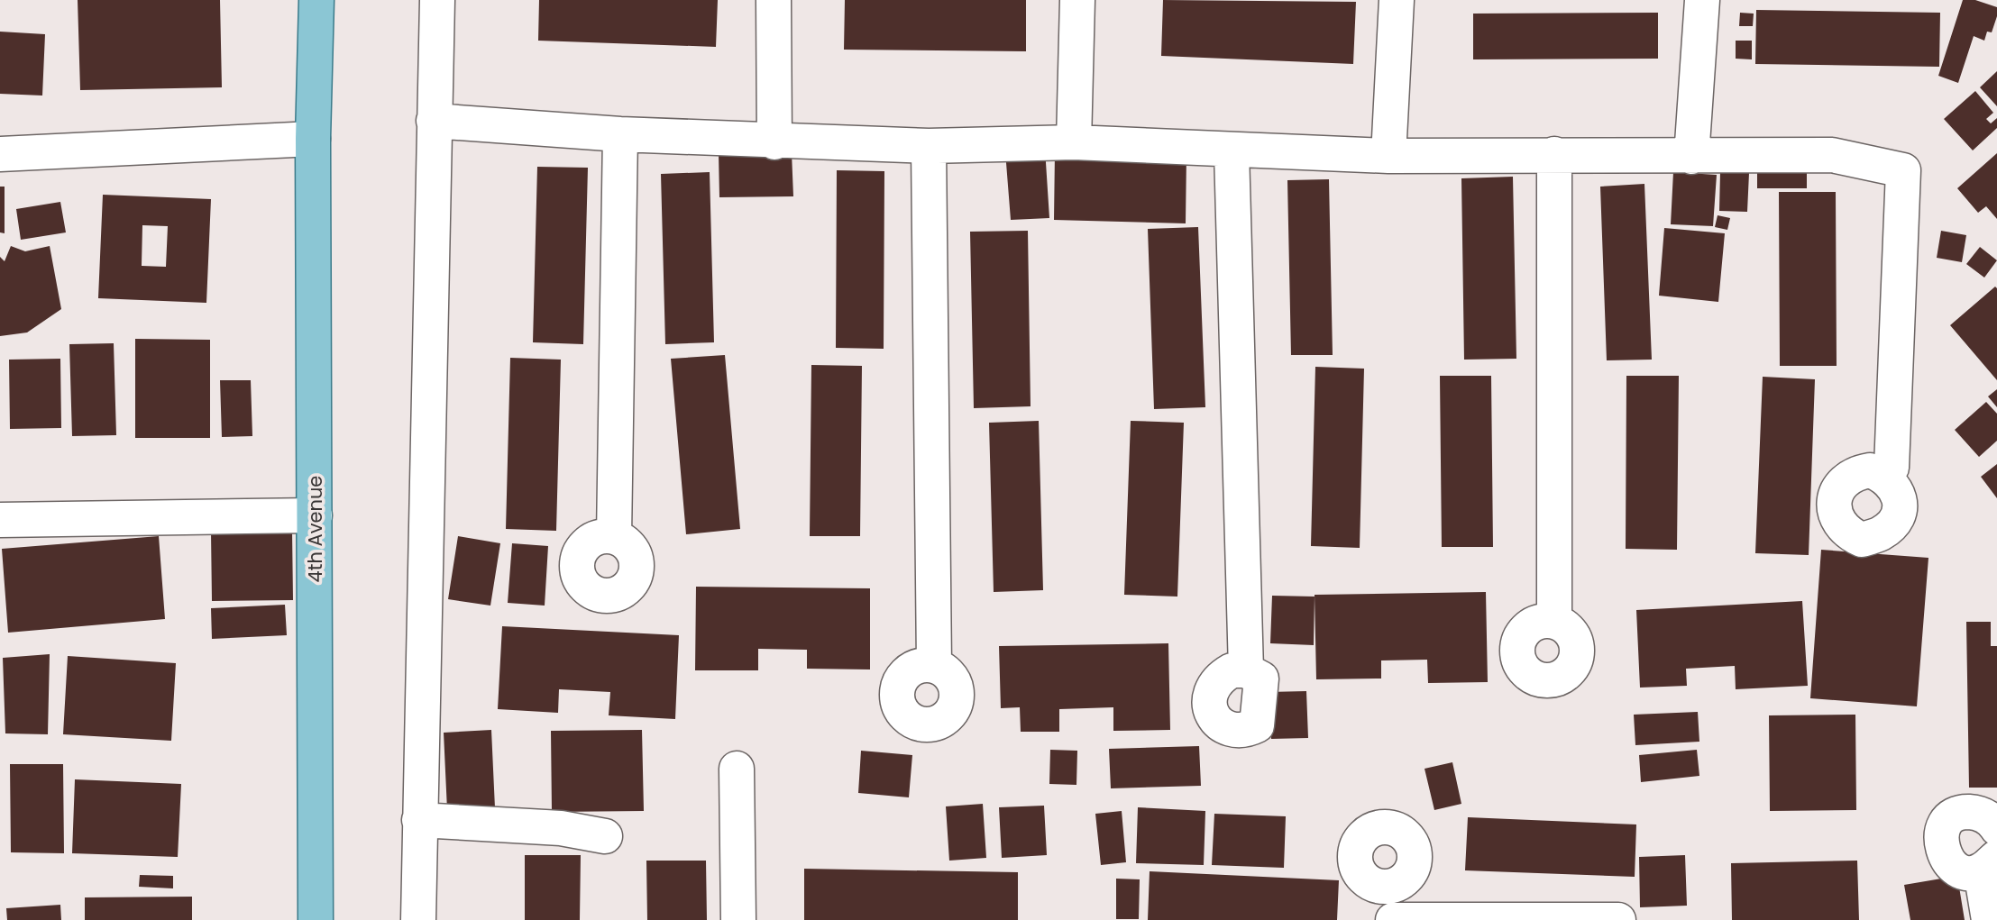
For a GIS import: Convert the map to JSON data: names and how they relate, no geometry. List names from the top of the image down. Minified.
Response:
{"streets":{"main road":["4th Avenue"]}}
